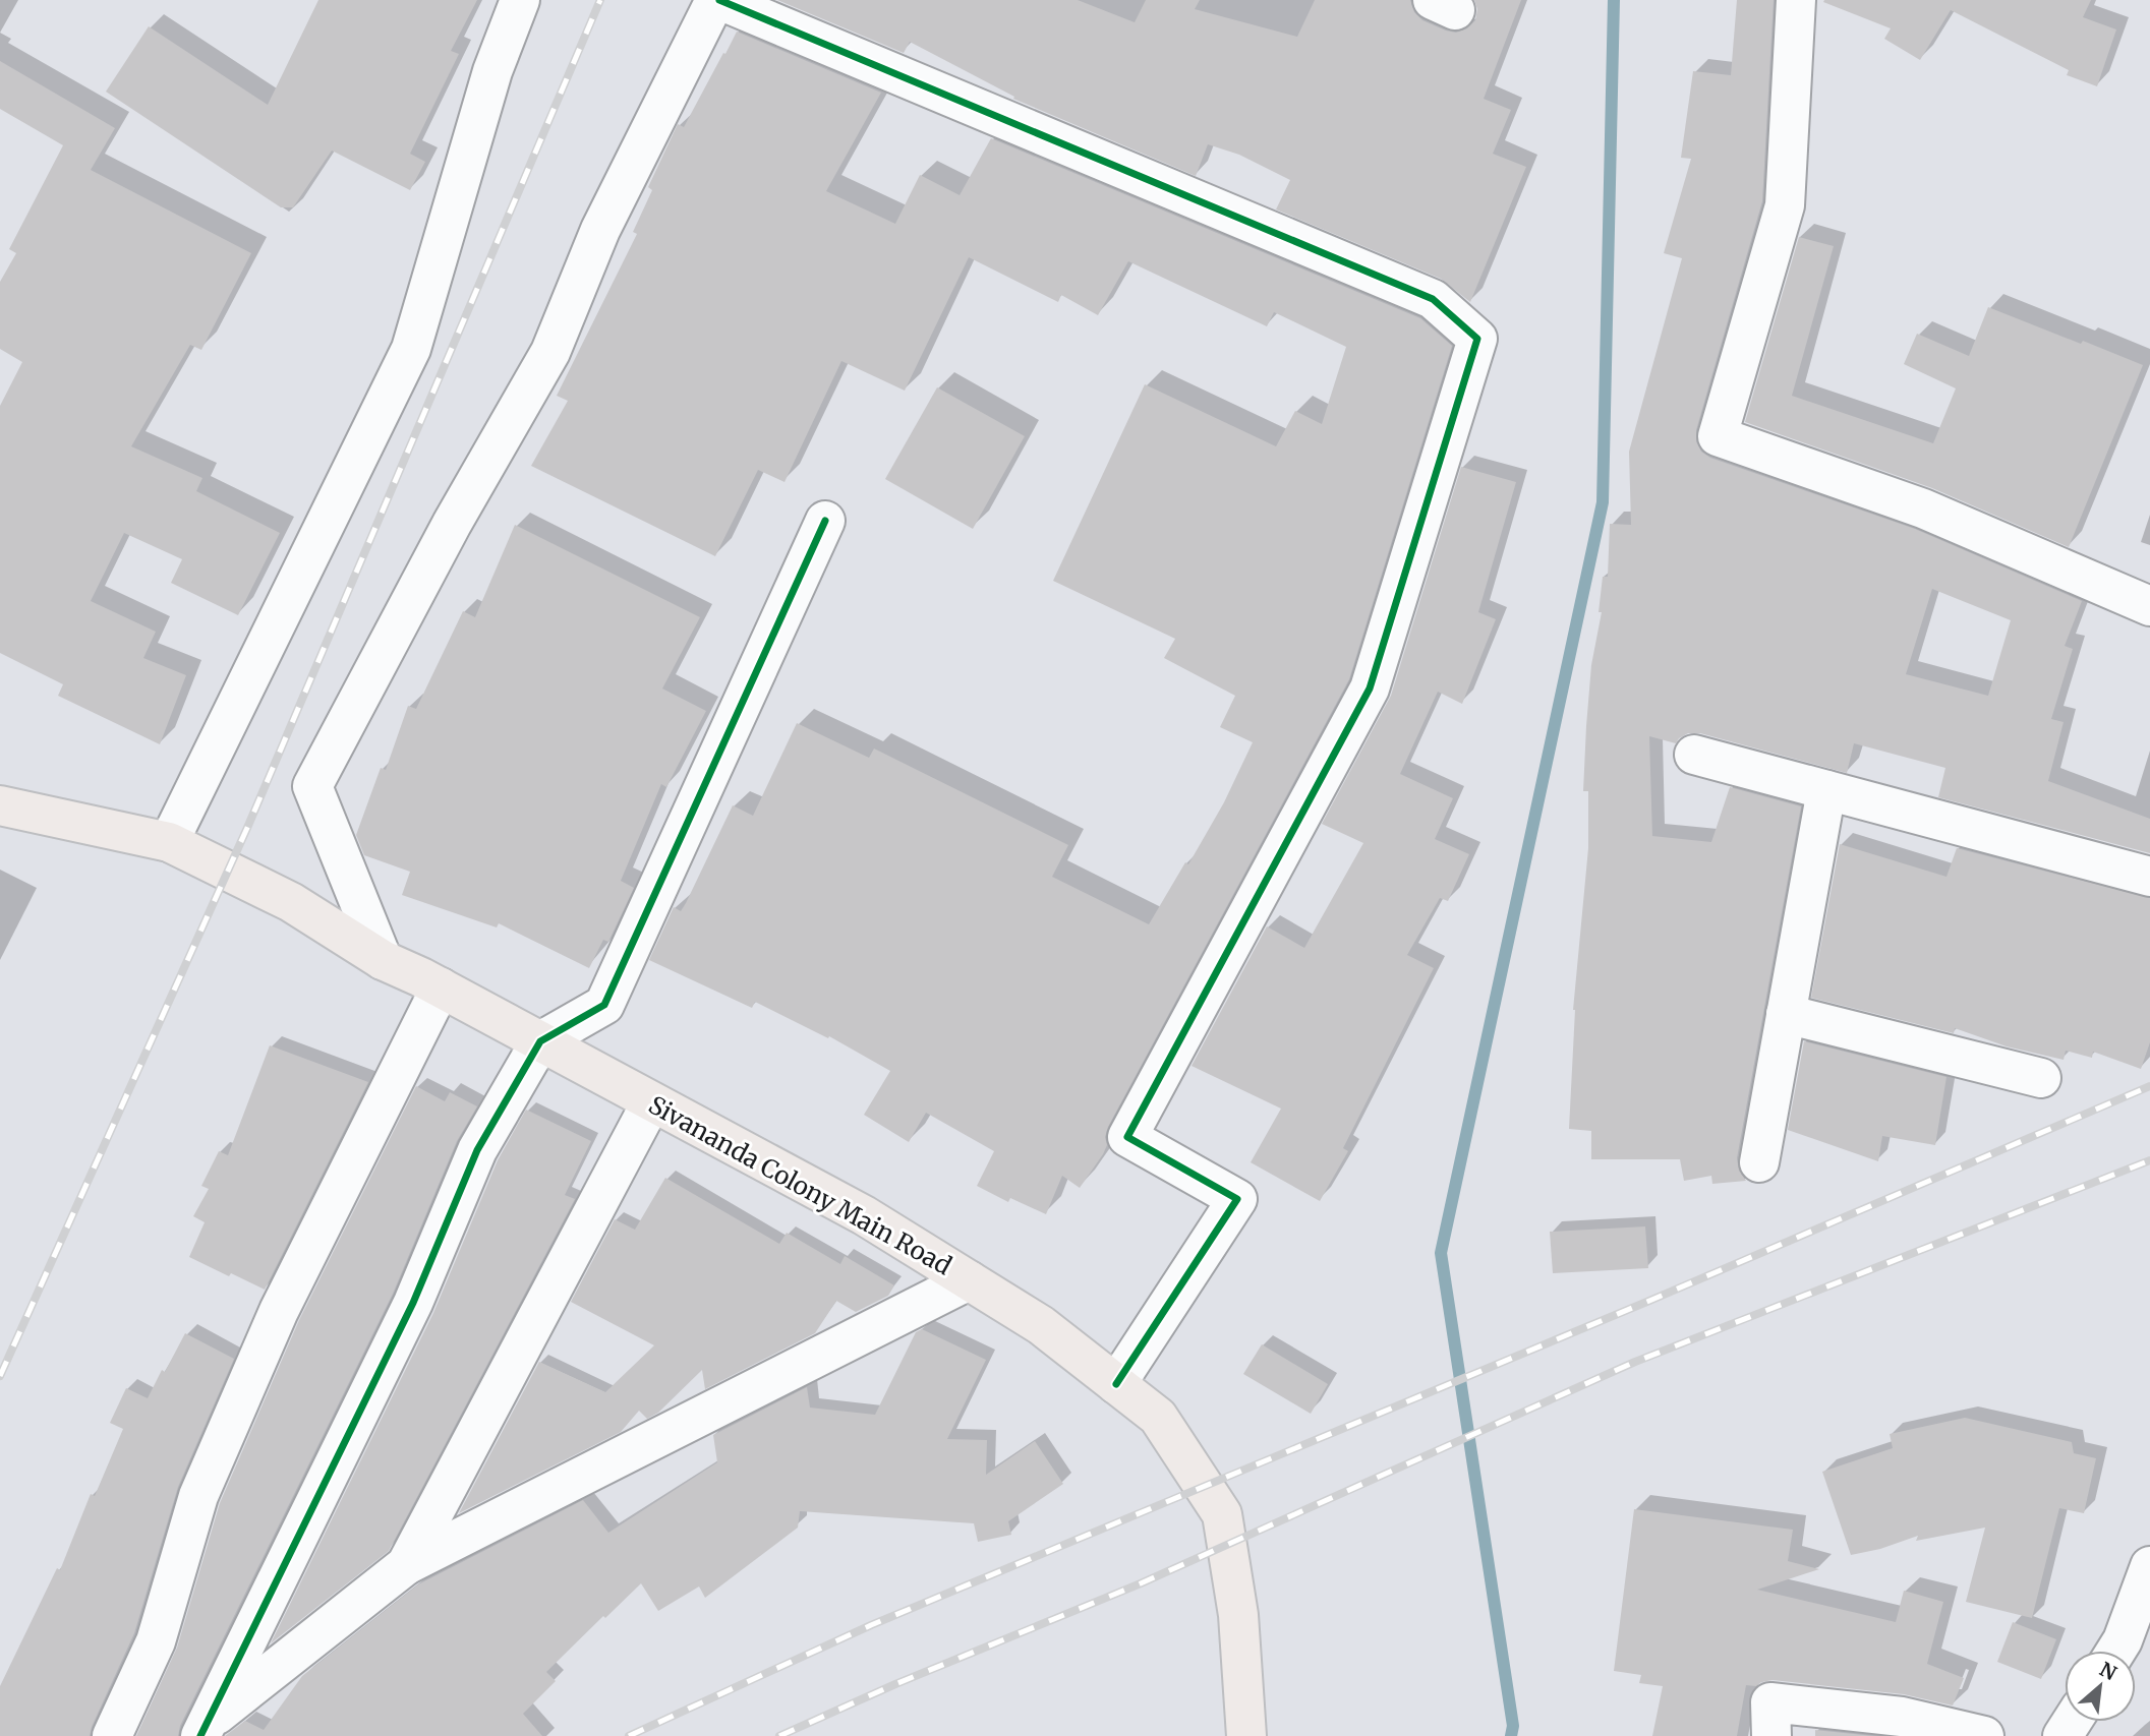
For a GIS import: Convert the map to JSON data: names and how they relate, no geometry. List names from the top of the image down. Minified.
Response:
{"streets":{"main road":["Sivananda Colony Main Road"]},"north":"top right"}
